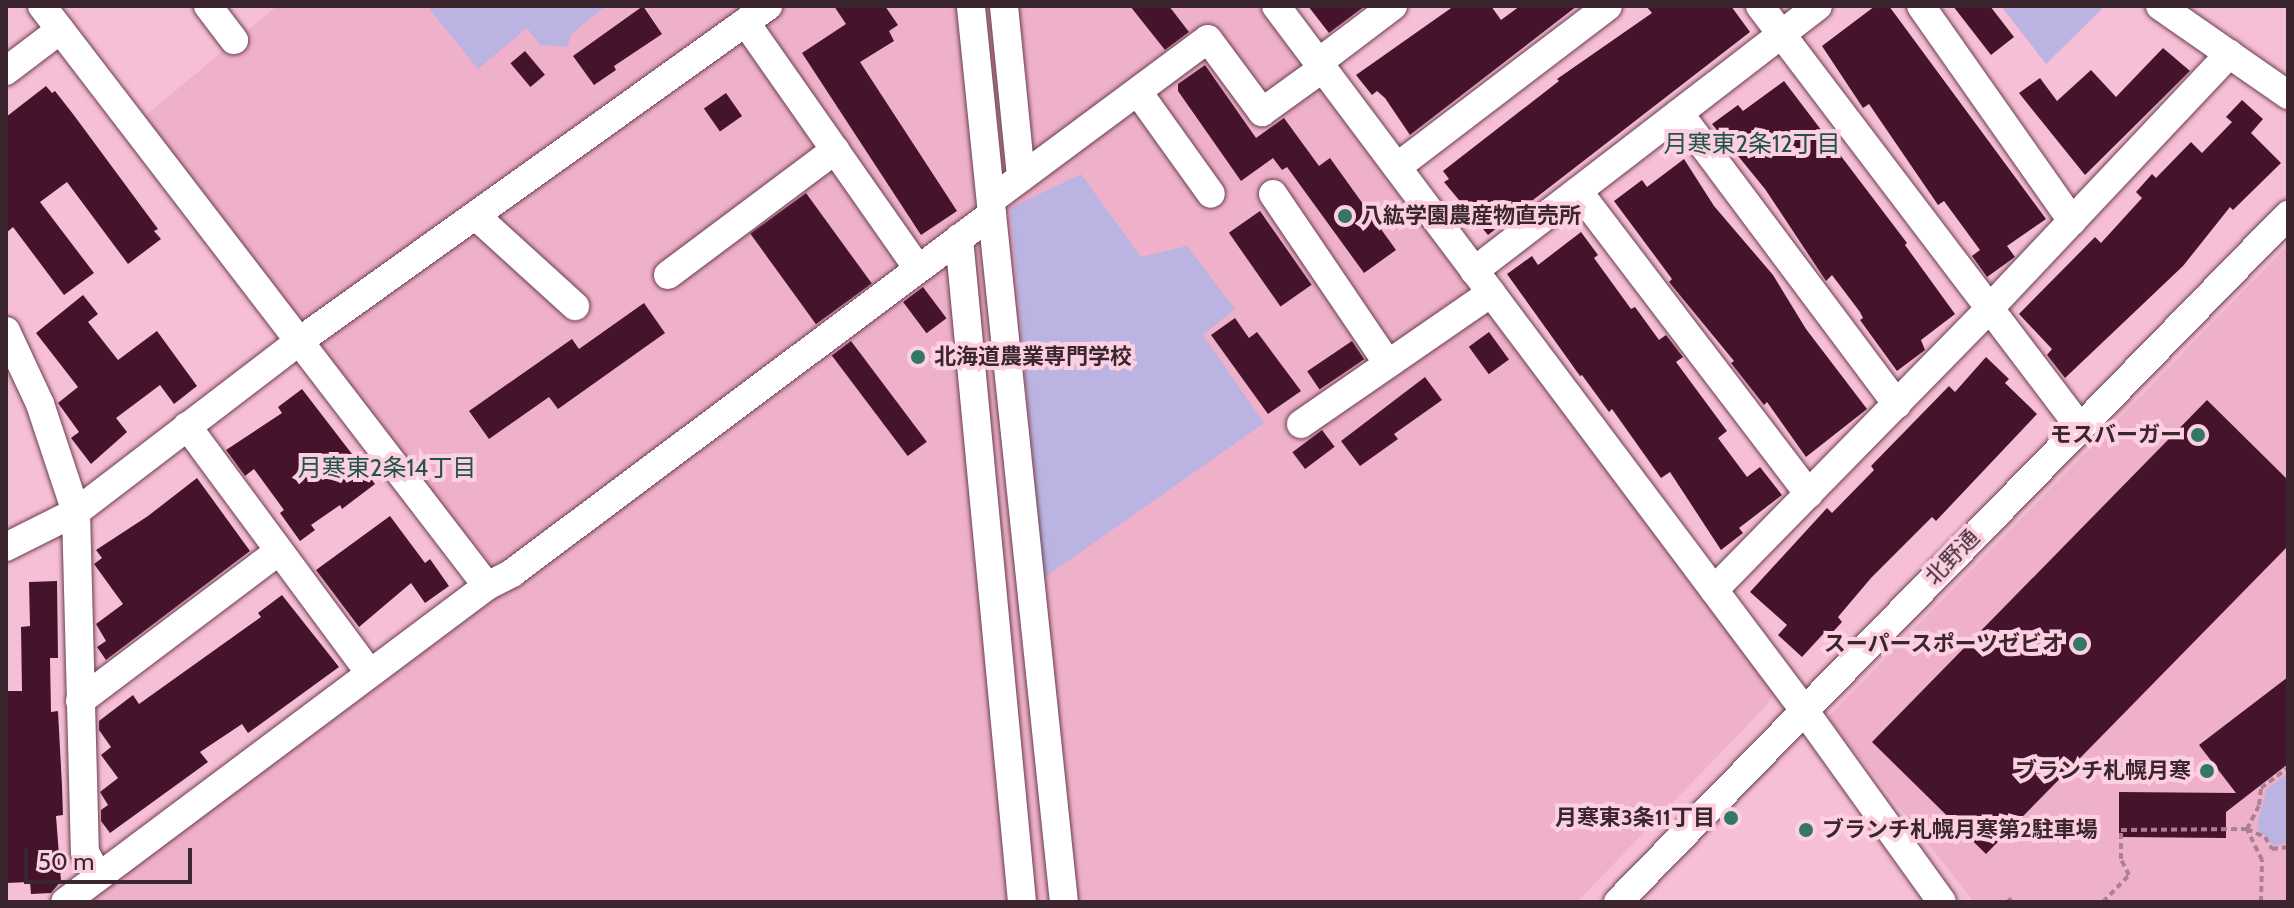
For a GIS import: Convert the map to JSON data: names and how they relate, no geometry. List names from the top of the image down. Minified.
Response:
{"streets":{"street":["北野通"]},"districts":["月寒東2条12丁目","月寒東2条14丁目"],"places":["八紘学園農産物直売所","北海道農業専門学校","モスバーガー","スーパースポーツゼビオ","ブランチ札幌月寒","月寒東3条11丁目","ブランチ札幌月寒第2駐車場"],"scale_bar":"50 m"}
